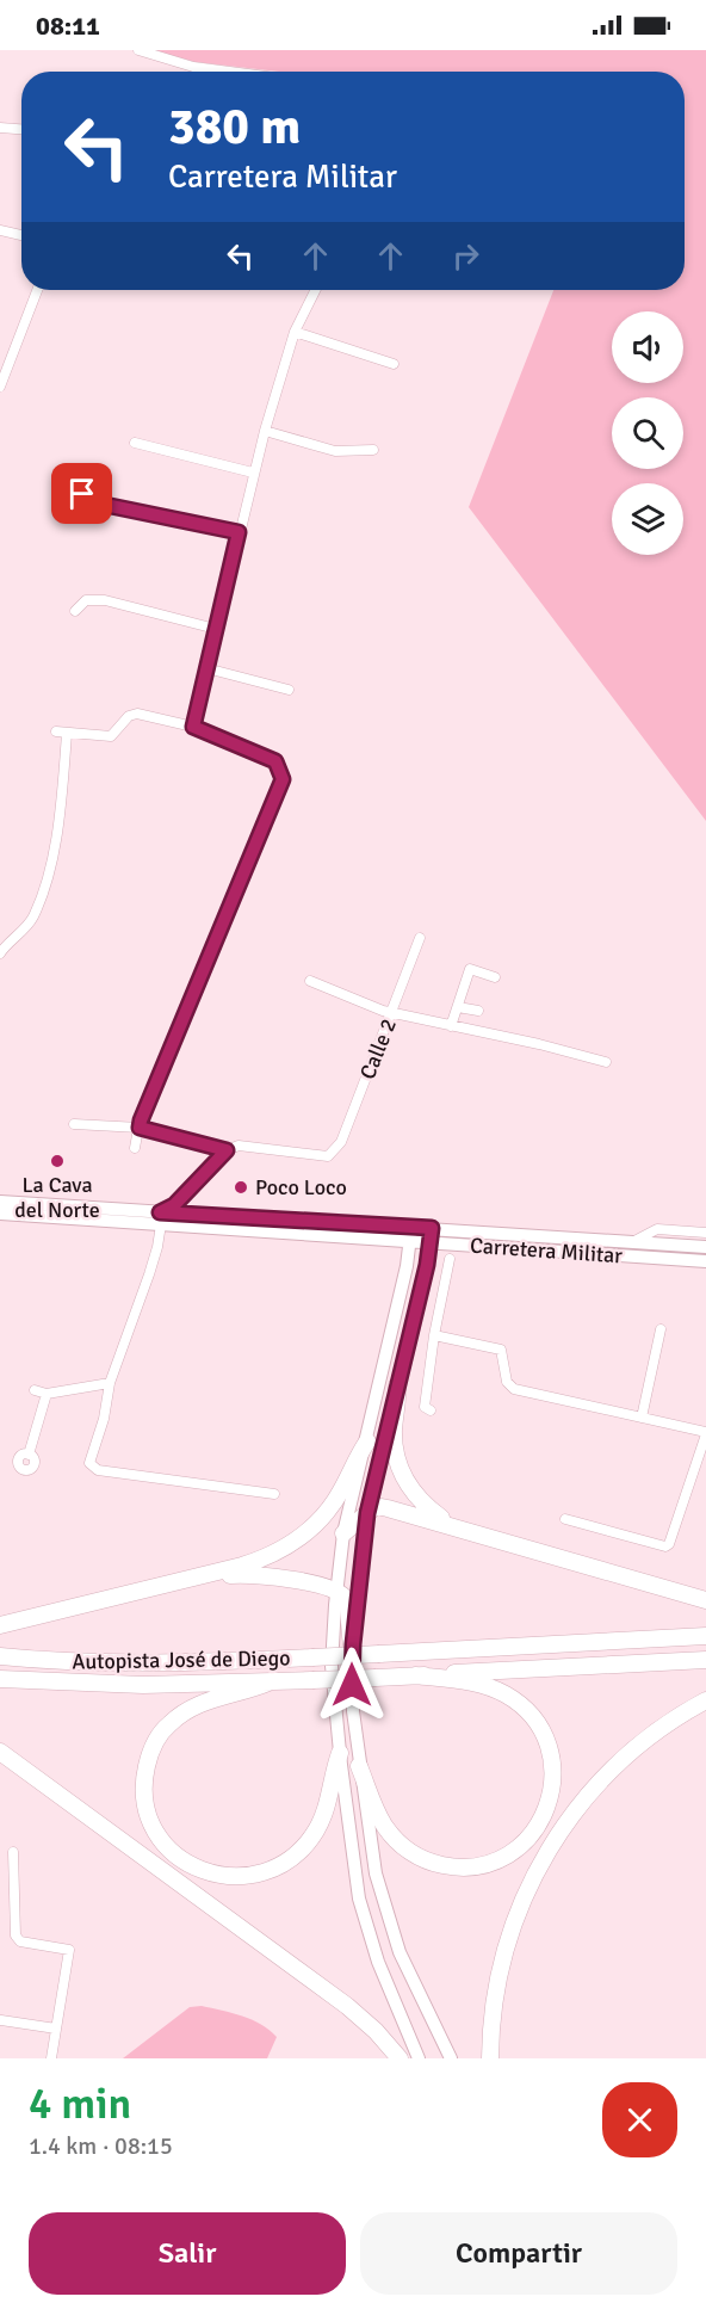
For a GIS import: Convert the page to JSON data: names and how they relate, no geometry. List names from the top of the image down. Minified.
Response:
{"streets":{"highway":["Autopista José de Diego"],"main road":["Carretera Militar"],"street":["Calle 2"]},"places":["La Cava del Norte","Poco Loco"],"page":{"status":"08:11","turn":["380 m","Carretera Militar"],"heading":["4 min","1.4 km · 08:15"],"buttons":["Salir","Compartir"]}}
